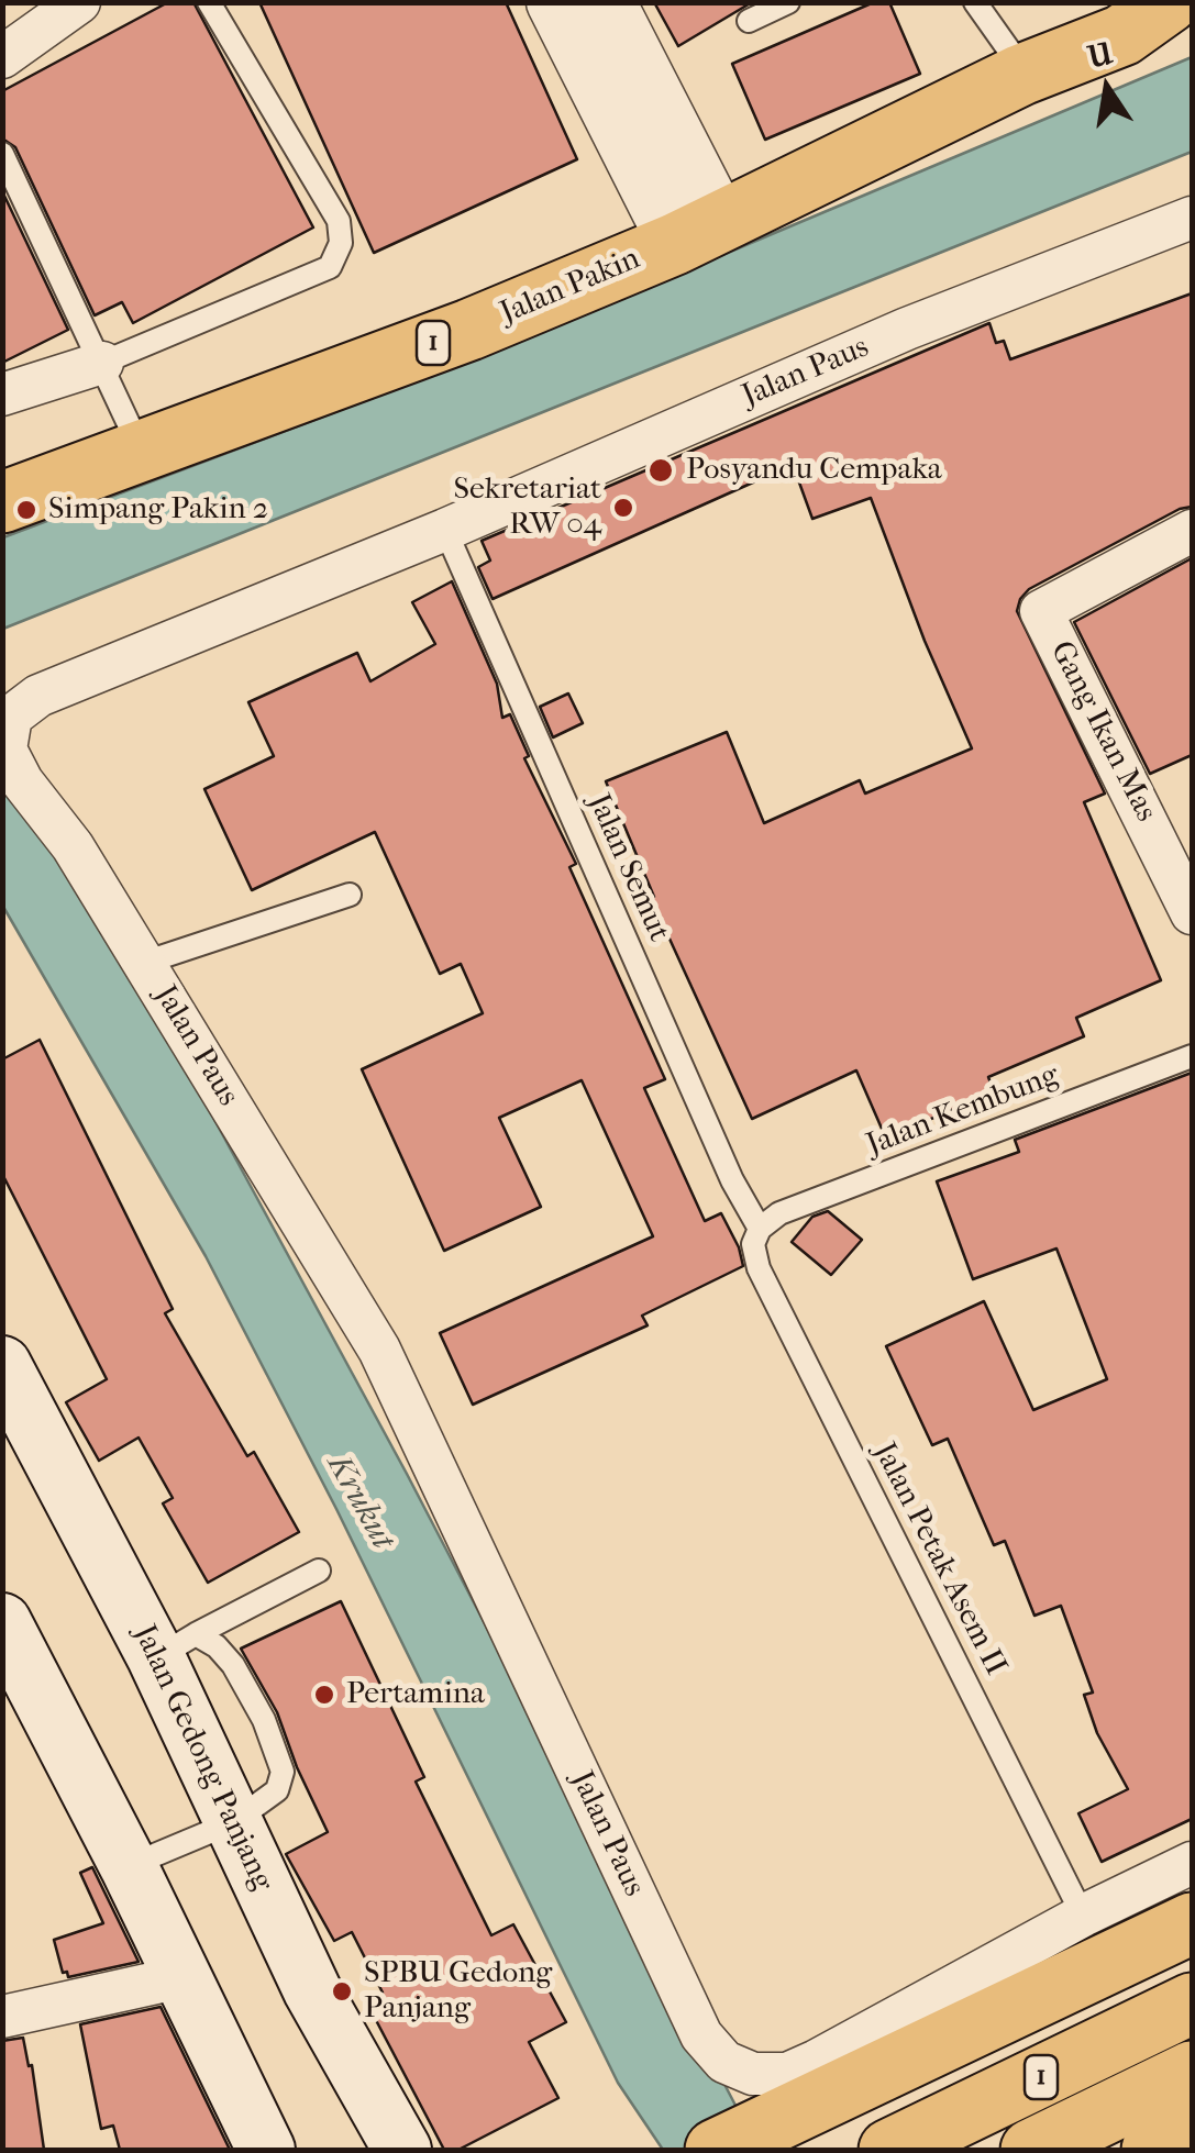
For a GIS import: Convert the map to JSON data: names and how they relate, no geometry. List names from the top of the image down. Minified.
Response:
{"streets":{"highway":["Jalan Pakin","1"],"main road":["Jalan Gedong Panjang"],"street":["Jalan Paus","Gang Ikan Mas"],"lane":["Jalan Semut","Jalan Kembung","Jalan Petak Asem II"]},"crossings":[["Jalan Paus","Jalan Semut"],["Jalan Paus","Jalan Petak Asem II"],["Jalan Semut","Jalan Kembung"],["Jalan Semut","Jalan Petak Asem II"],["Jalan Kembung","Jalan Petak Asem II"]],"water":["Krukut"],"places":["Posyandu Cempaka","Sekretariat RW 04","Simpang Pakin 2","Pertamina","SPBU Gedong Panjang"],"north":"top"}
